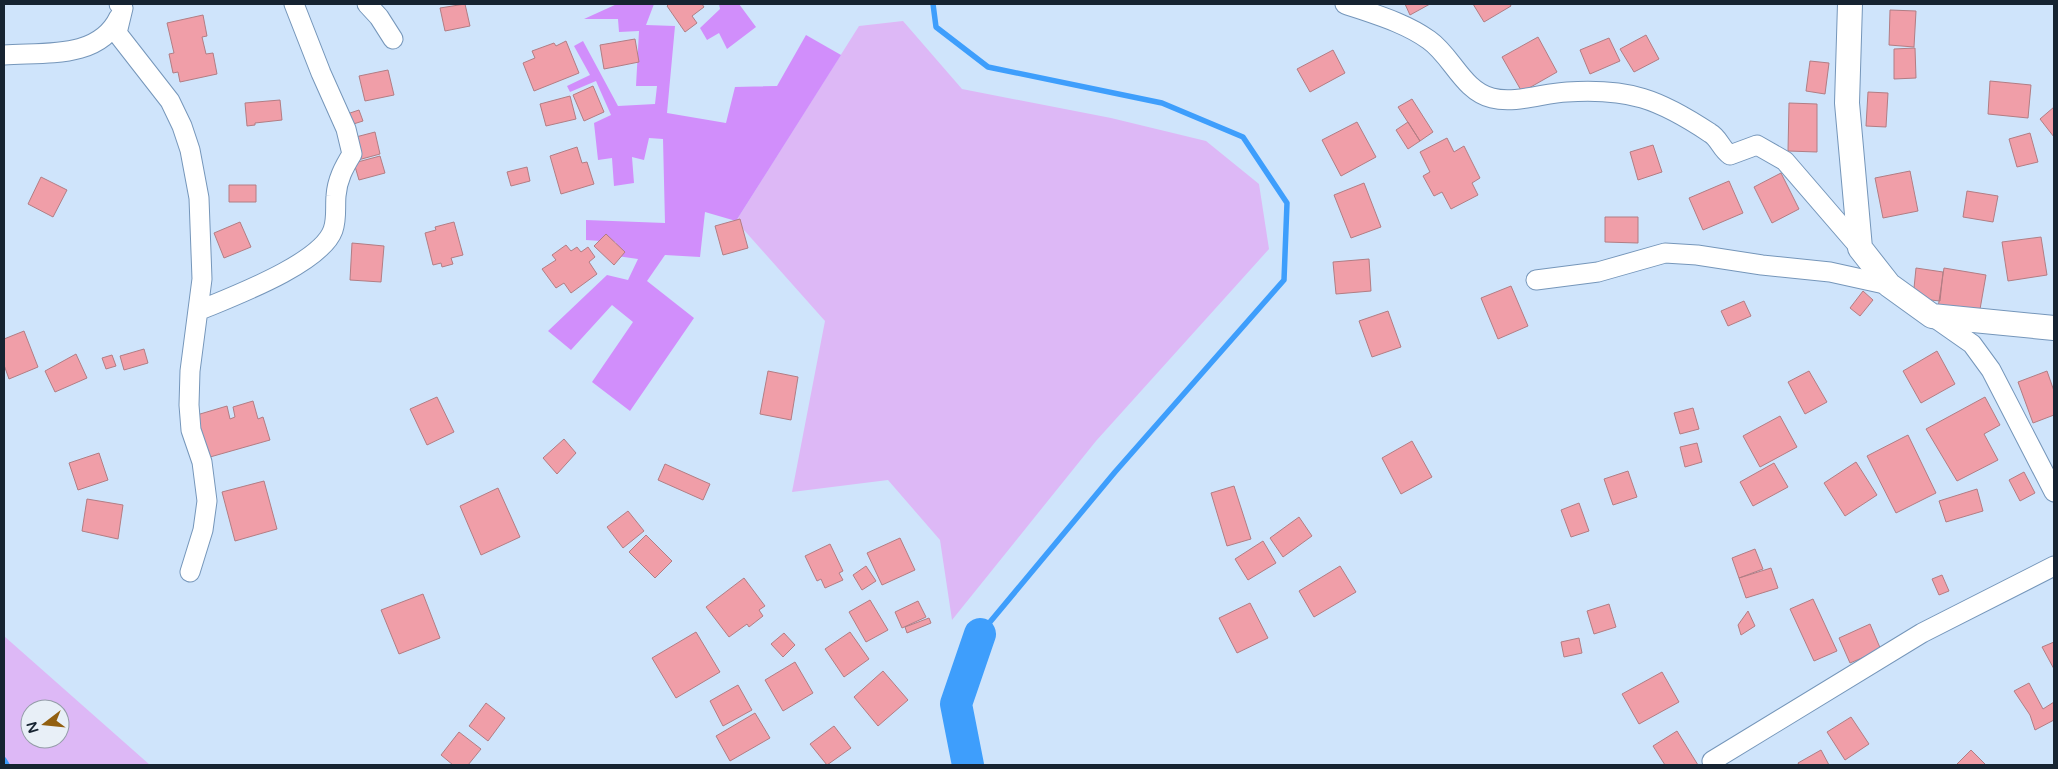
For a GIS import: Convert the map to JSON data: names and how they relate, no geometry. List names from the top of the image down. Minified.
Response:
{"north":"left"}
